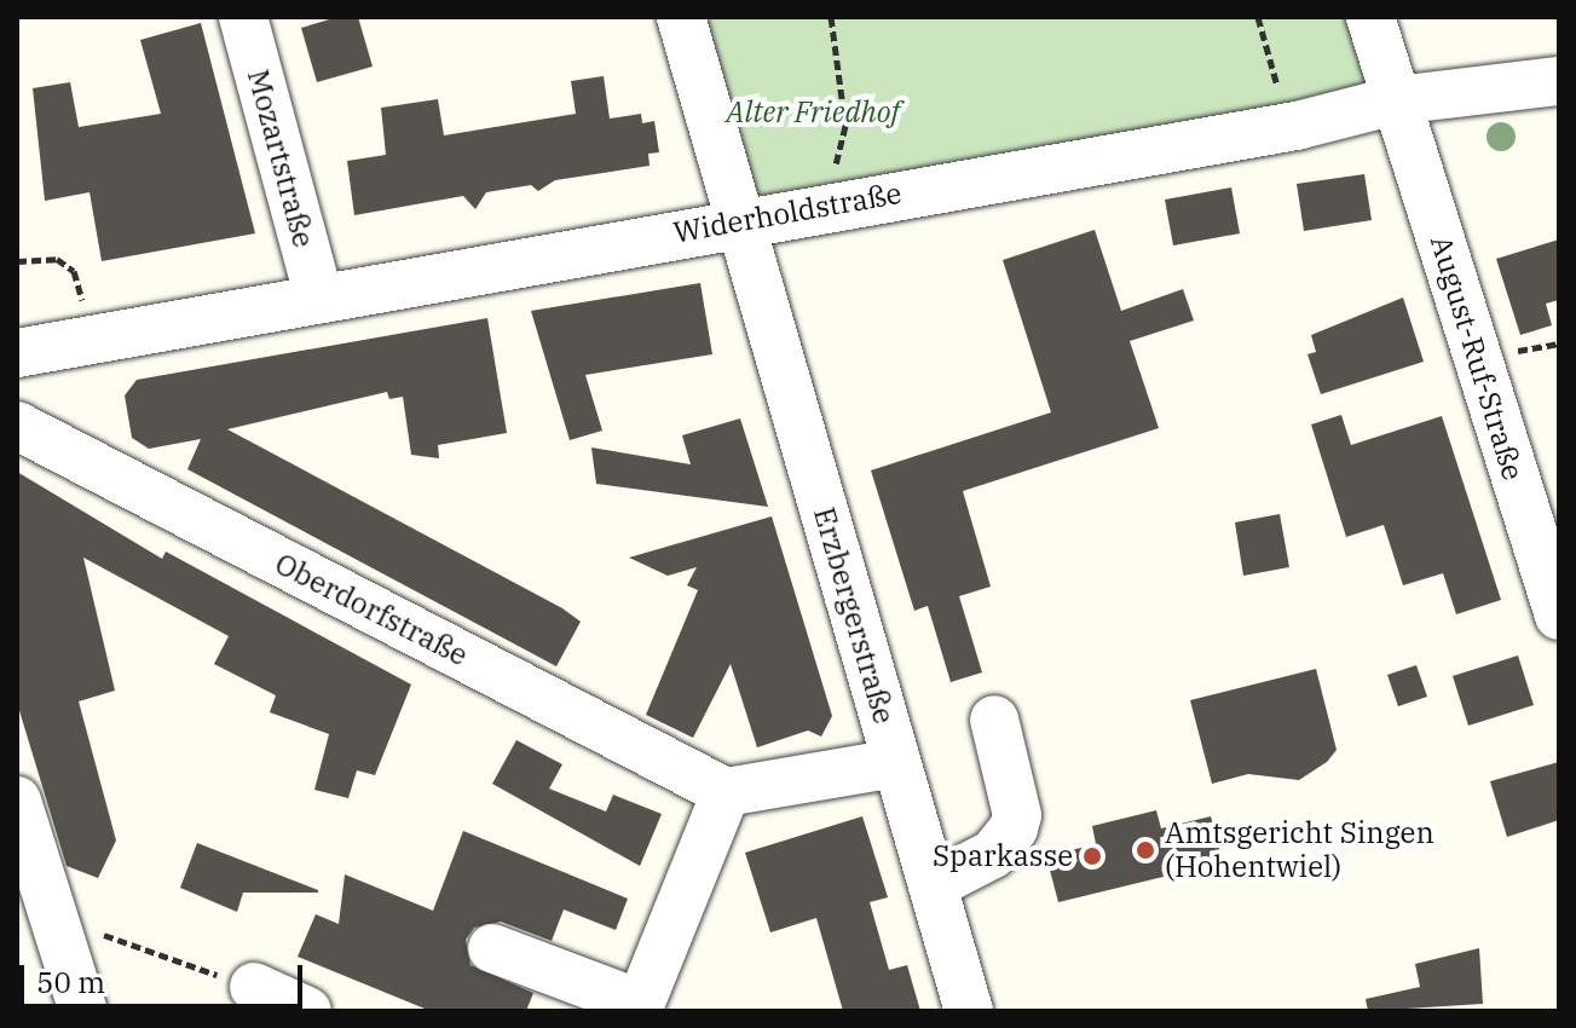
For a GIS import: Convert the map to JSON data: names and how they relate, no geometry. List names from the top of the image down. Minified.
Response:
{"streets":{"street":["Mozartstraße","Widerholdstraße","August-Ruf-Straße","Oberdorfstraße","Erzbergerstraße"]},"crossings":[["Mozartstraße","Widerholdstraße"],["Widerholdstraße","August-Ruf-Straße"],["Widerholdstraße","Erzbergerstraße"]],"parks":["Alter Friedhof"],"places":["Amtsgericht Singen (Hohentwiel)","Sparkasse"],"scale_bar":"50 m"}
